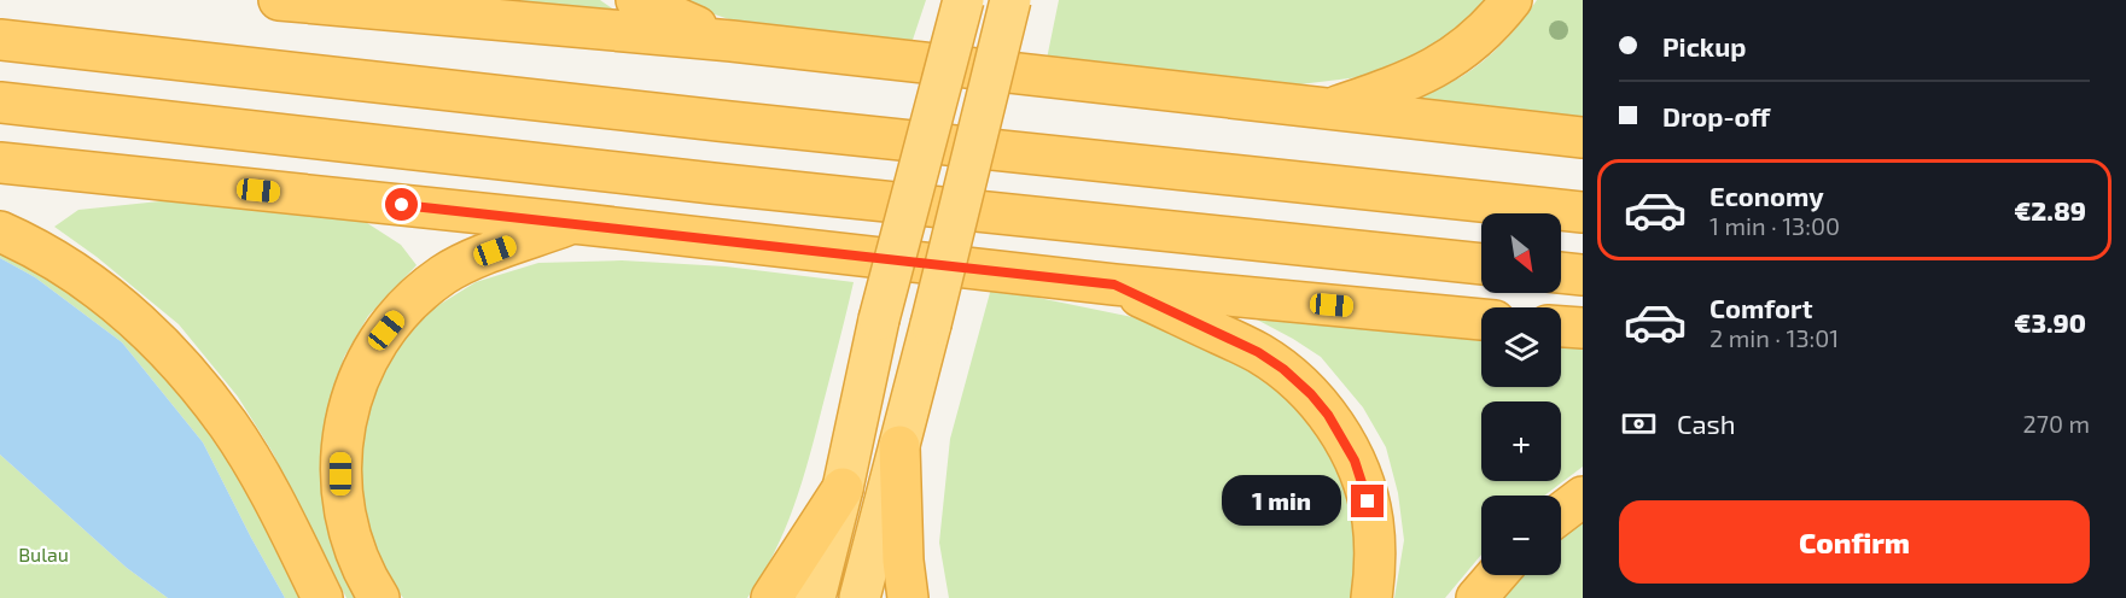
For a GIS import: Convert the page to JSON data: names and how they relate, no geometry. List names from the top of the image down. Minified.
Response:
{"parks":["Bulau"],"north":"bottom right","page":{"banner":["Pickup","Drop-off"],"list":[{"name":"Economy","note":"1 min · 13:00","value":"€2.89"},{"name":"Comfort","note":"2 min · 13:01","value":"€3.90"}],"map_buttons":["+","−"],"pay":["Cash","270 m"],"bubble":"1 min","buttons":"Confirm"}}
